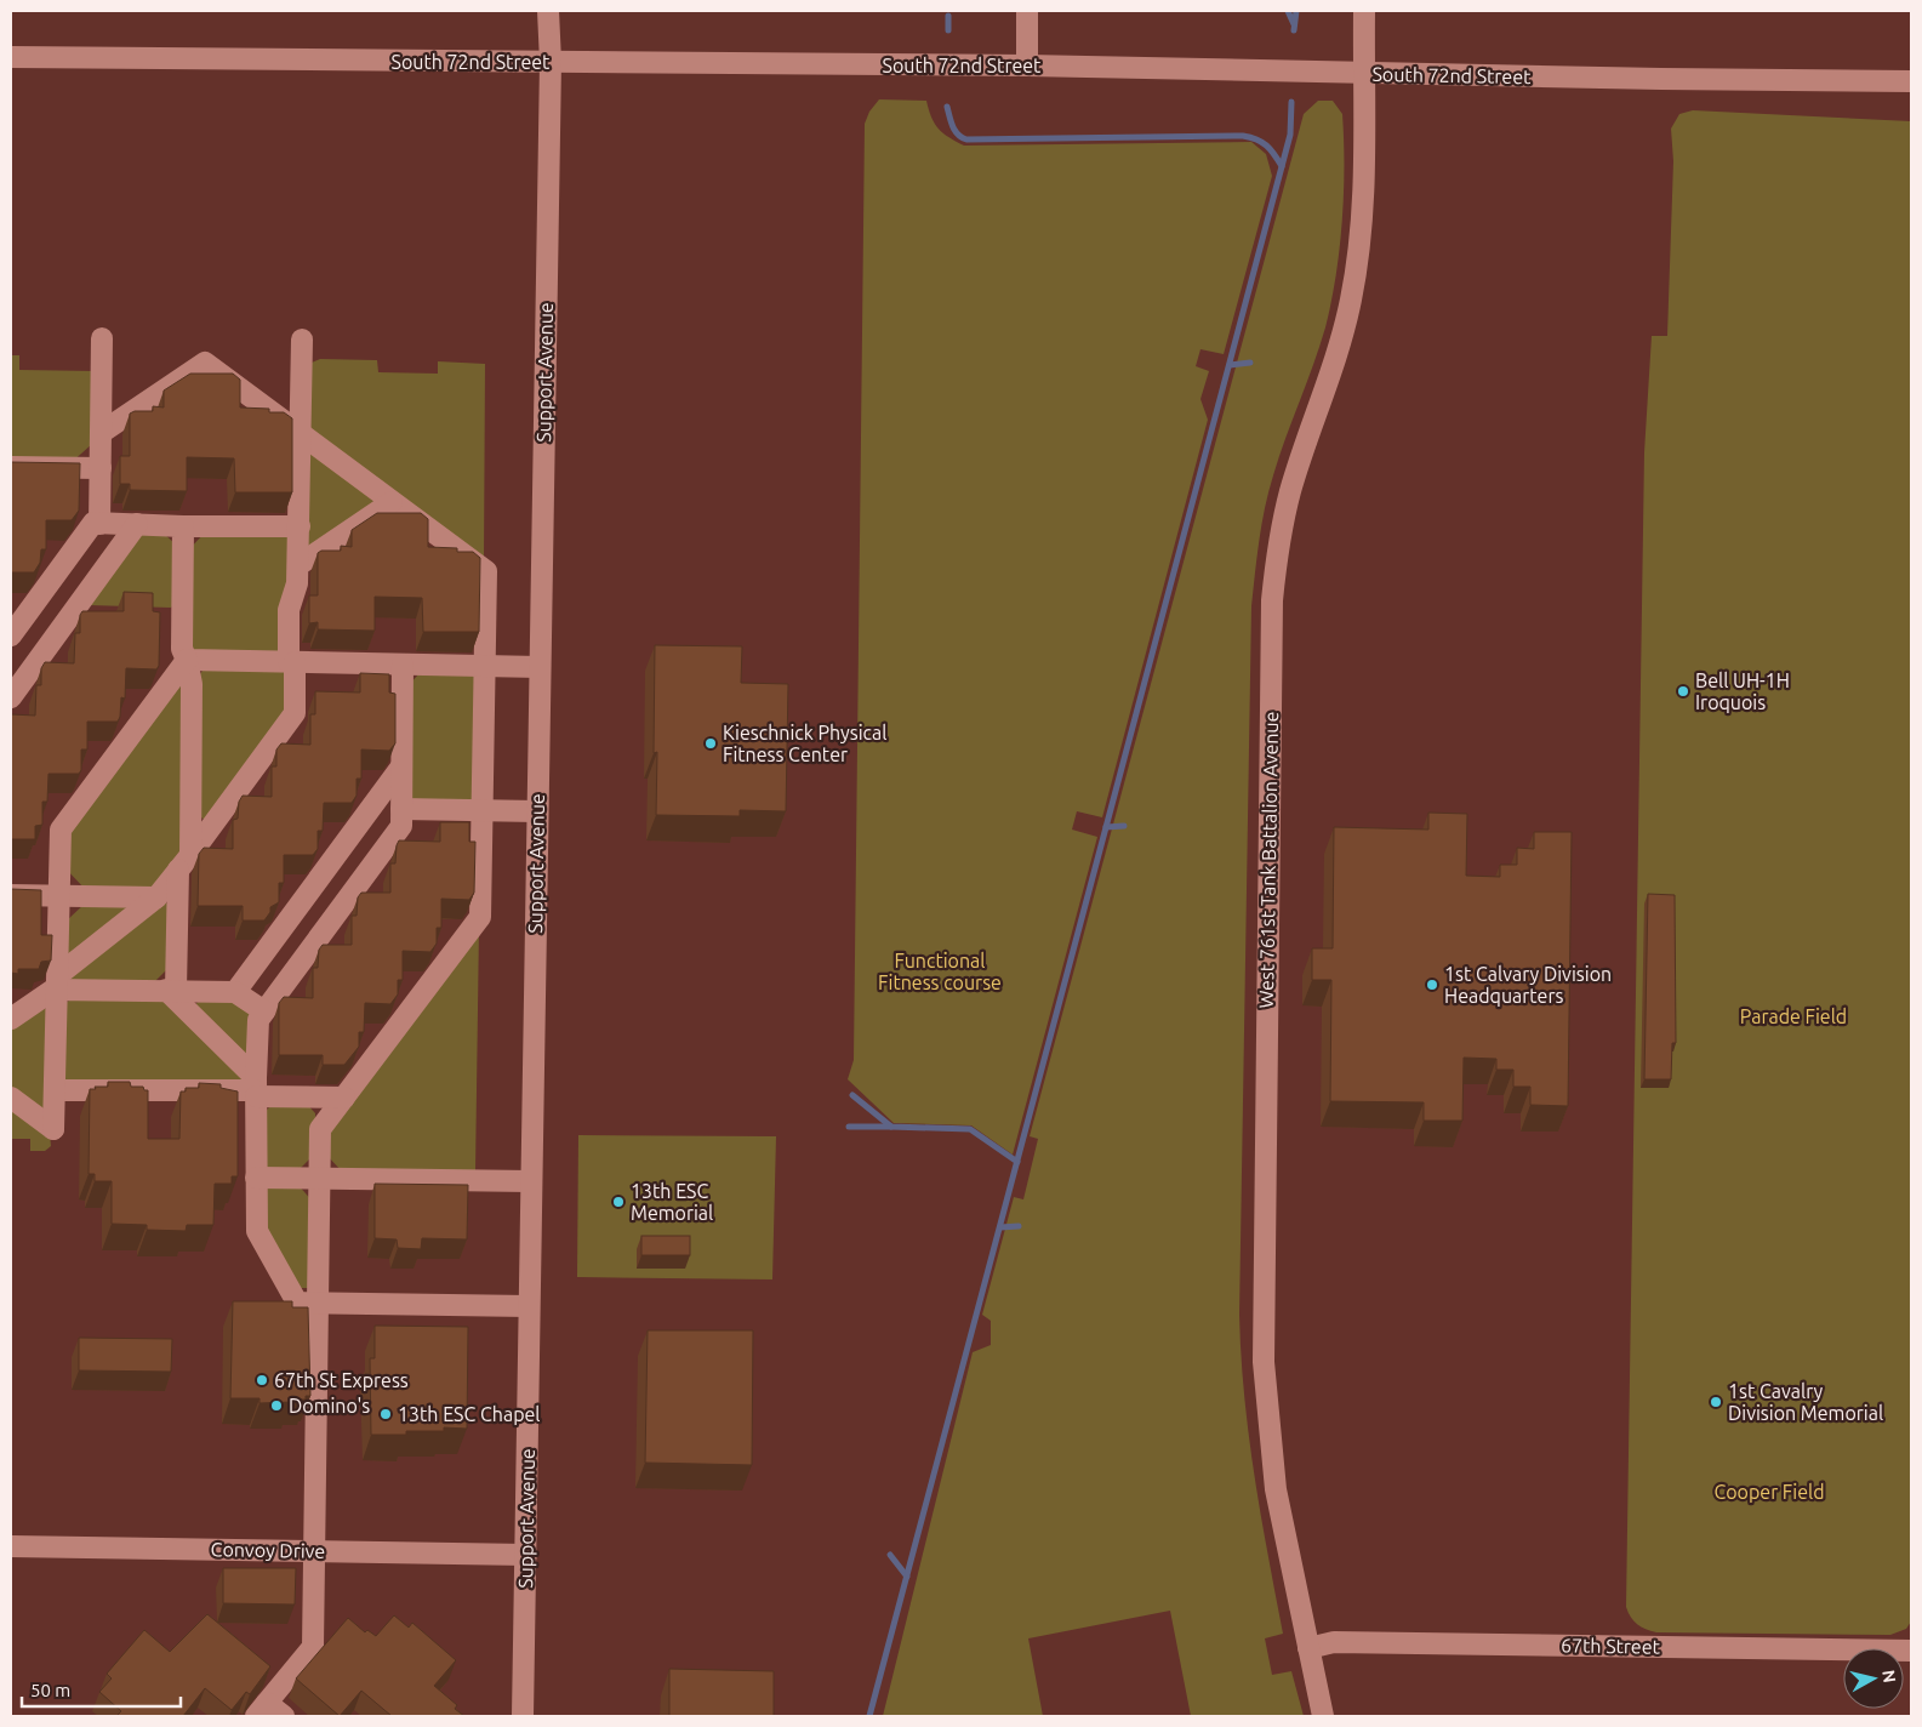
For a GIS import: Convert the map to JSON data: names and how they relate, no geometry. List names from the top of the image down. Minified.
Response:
{"streets":{"street":["South 72nd Street","Support Avenue","West 761st Tank Battalion Avenue","Convoy Drive","67th Street"]},"crossings":[["South 72nd Street","Support Avenue"],["South 72nd Street","West 761st Tank Battalion Avenue"],["Support Avenue","Convoy Drive"],["West 761st Tank Battalion Avenue","67th Street"]],"parks":["Functional Fitness course","Parade Field","Cooper Field"],"places":["Bell UH-1H Iroquois","Kieschnick Physical Fitness Center","1st Calvary Division Headquarters","13th ESC Memorial","67th St Express","1st Cavalry Division Memorial","Domino's","13th ESC Chapel"],"scale_bar":"50 m","north":"right"}
